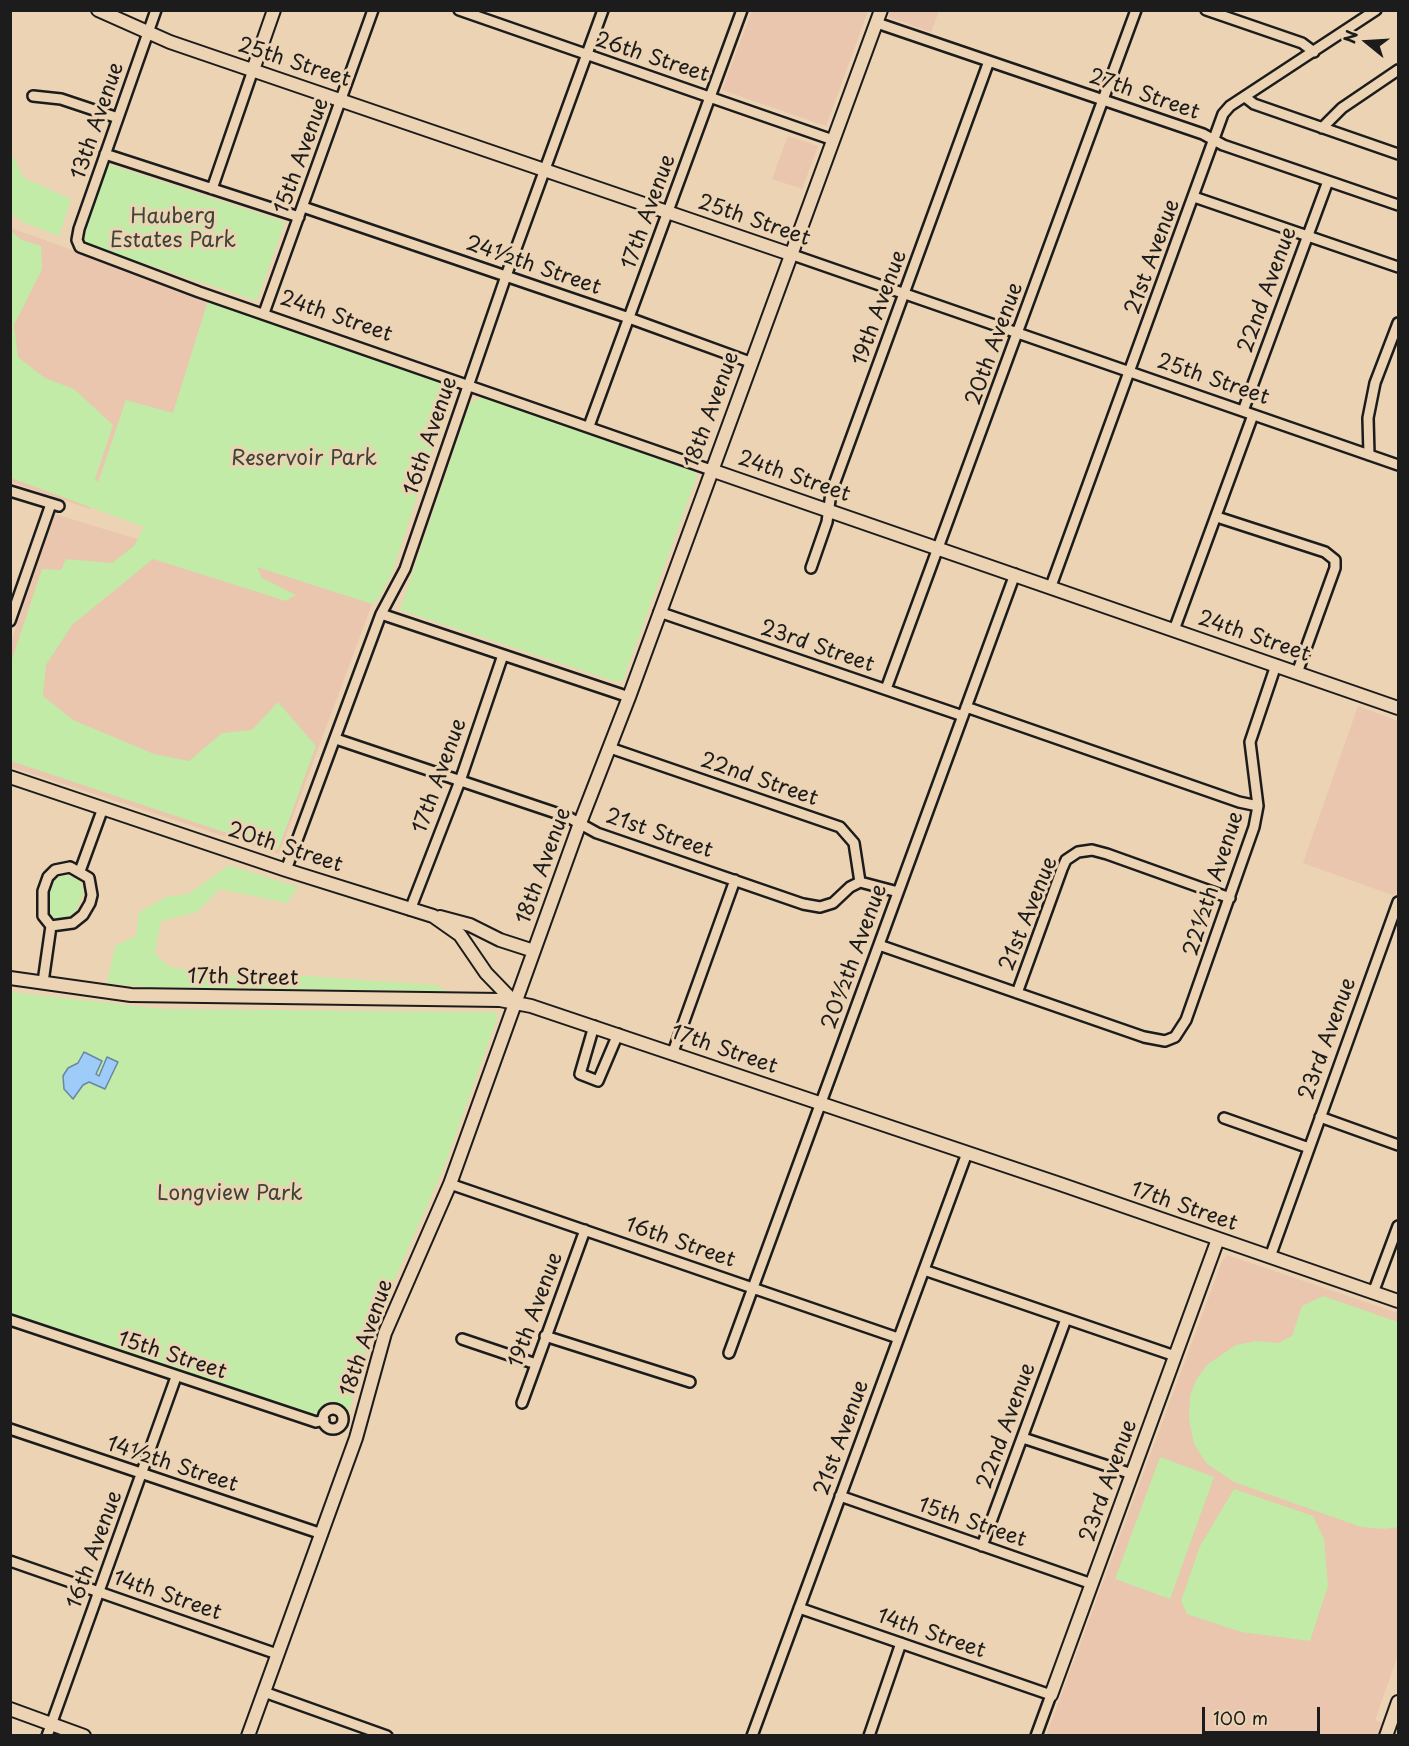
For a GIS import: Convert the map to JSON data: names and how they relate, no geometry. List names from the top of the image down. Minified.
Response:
{"streets":{"street":["26th Street","25th Street","27th Street","13th Avenue","15th Avenue","17th Avenue","21st Avenue","24½th Street","22nd Avenue","19th Avenue","24th Street","20th Avenue","18th Avenue","16th Avenue","23rd Street","22nd Street","21st Street","20th Street","22½th Avenue","20½th Avenue","17th Street","23rd Avenue","16th Street","15th Street","14½th Street","14th Street"]},"crossings":[["26th Street","17th Avenue"],["26th Street","18th Avenue"],["26th Street","16th Avenue"],["25th Street","13th Avenue"],["25th Street","15th Avenue"],["25th Street","17th Avenue"],["25th Street","21st Avenue"],["25th Street","22nd Avenue"],["25th Street","19th Avenue"],["25th Street","20th Avenue"],["25th Street","18th Avenue"],["25th Street","16th Avenue"],["27th Street","21st Avenue"],["27th Street","22nd Avenue"],["27th Street","19th Avenue"],["27th Street","20th Avenue"],["27th Street","18th Avenue"],["13th Avenue","24th Street"],["15th Avenue","24½th Street"],["15th Avenue","24th Street"],["17th Avenue","24½th Street"],["17th Avenue","24th Street"],["17th Avenue","21st Street"],["17th Avenue","20th Street"],["21st Avenue","24th Street"],["21st Avenue","22½th Avenue"],["21st Avenue","17th Street"],["21st Avenue","16th Street"],["21st Avenue","15th Street"],["21st Avenue","14th Street"],["24½th Street","18th Avenue"],["24½th Street","16th Avenue"],["22nd Avenue","24th Street"],["22nd Avenue","15th Street"],["19th Avenue","24th Street"],["19th Avenue","16th Street"],["24th Street","20th Avenue"],["24th Street","18th Avenue"],["24th Street","16th Avenue"],["24th Street","22½th Avenue"],["24th Street","20½th Avenue"],["20th Avenue","23rd Street"],["18th Avenue","23rd Street"],["18th Avenue","22nd Street"],["18th Avenue","21st Street"],["18th Avenue","20th Street"],["18th Avenue","17th Street"],["18th Avenue","16th Street"],["18th Avenue","14½th Street"],["18th Avenue","14th Street"],["16th Avenue","21st Street"],["16th Avenue","20th Street"],["16th Avenue","15th Street"],["16th Avenue","14½th Street"],["16th Avenue","14th Street"],["23rd Street","22½th Avenue"],["23rd Street","20½th Avenue"],["22nd Street","21st Street"],["20th Street","17th Street"],["20½th Avenue","17th Street"],["20½th Avenue","16th Street"],["17th Street","23rd Avenue"],["23rd Avenue","15th Street"],["23rd Avenue","14th Street"]],"parks":["Hauberg Estates Park","Reservoir Park","Longview Park"],"scale_bar":"100 m","north":"left"}
